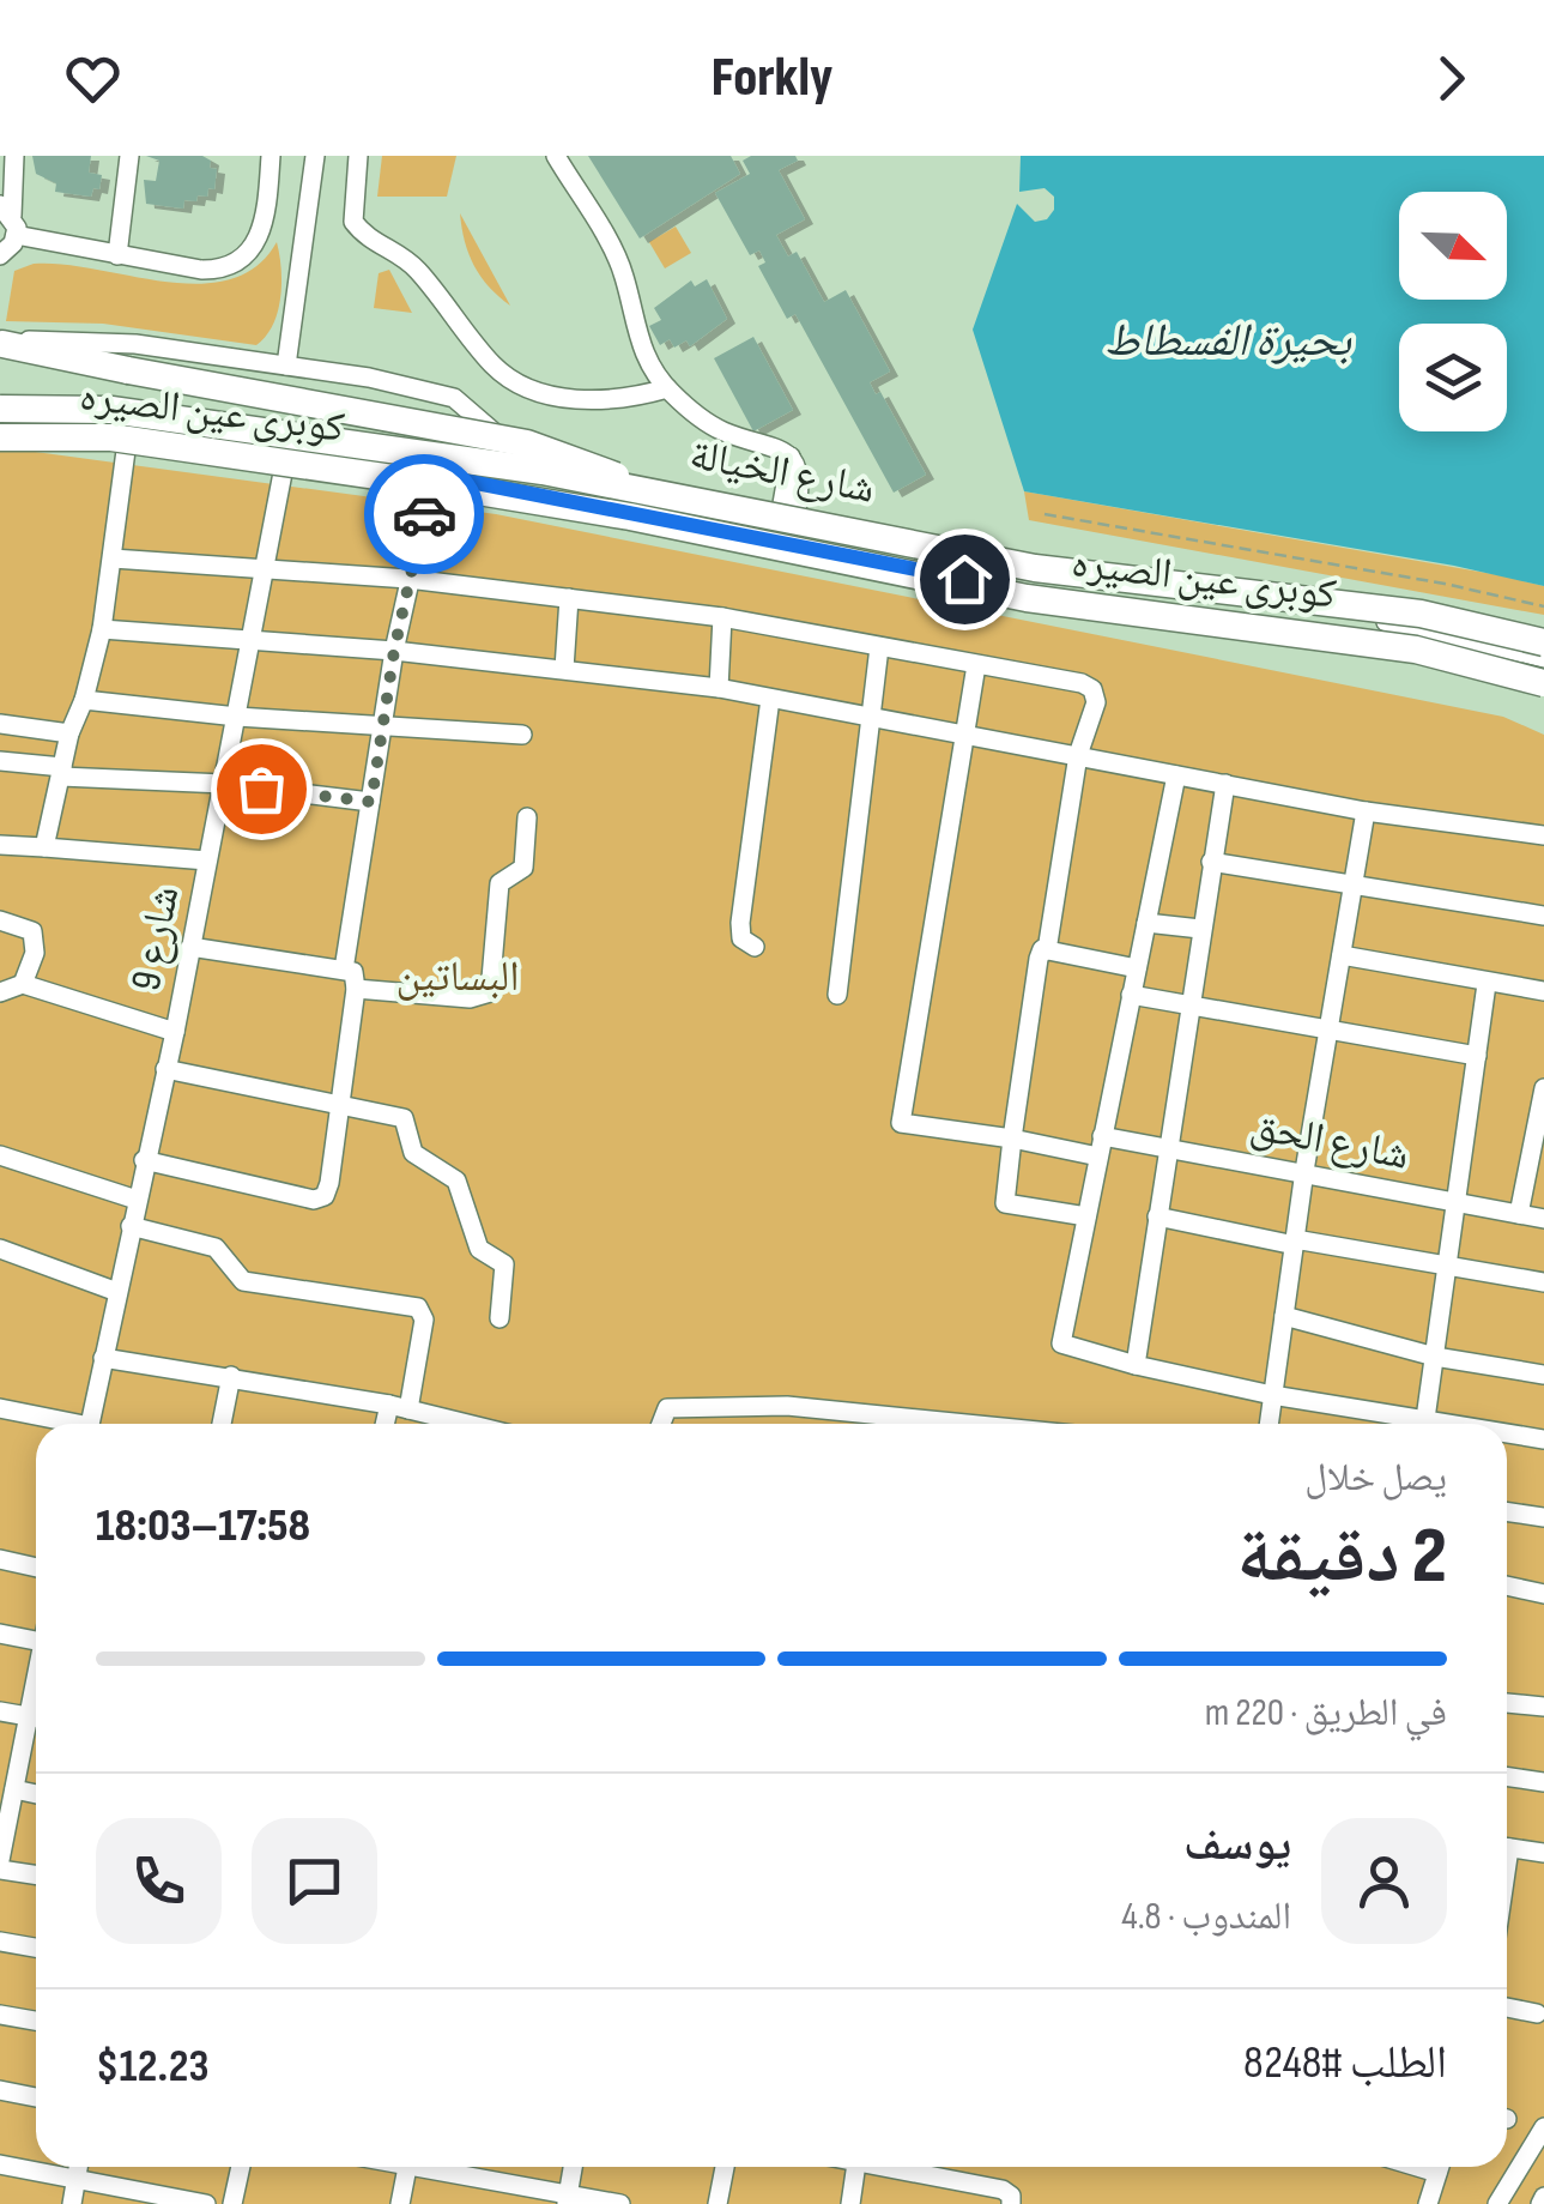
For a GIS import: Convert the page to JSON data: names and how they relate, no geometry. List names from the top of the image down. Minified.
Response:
{"streets":{"highway":["كوبرى عين الصيره"],"street":["شارع الخيالة","شارع 9","شارع الحق"]},"crossings":[["كوبرى عين الصيره","شارع الخيالة"],["شارع الخيالة","شارع 9"]],"water":["بحيرة الفسطاط"],"parks":["البساتين"],"north":"bottom right","page":{"header":"Forkly","heading":["2 دقيقة","يصل خلال","17:58–18:03"],"panel":["يوسف","المندوب · 4.8","الطلب #8248","$12.23"],"bar":"في الطريق · 220 m"}}
